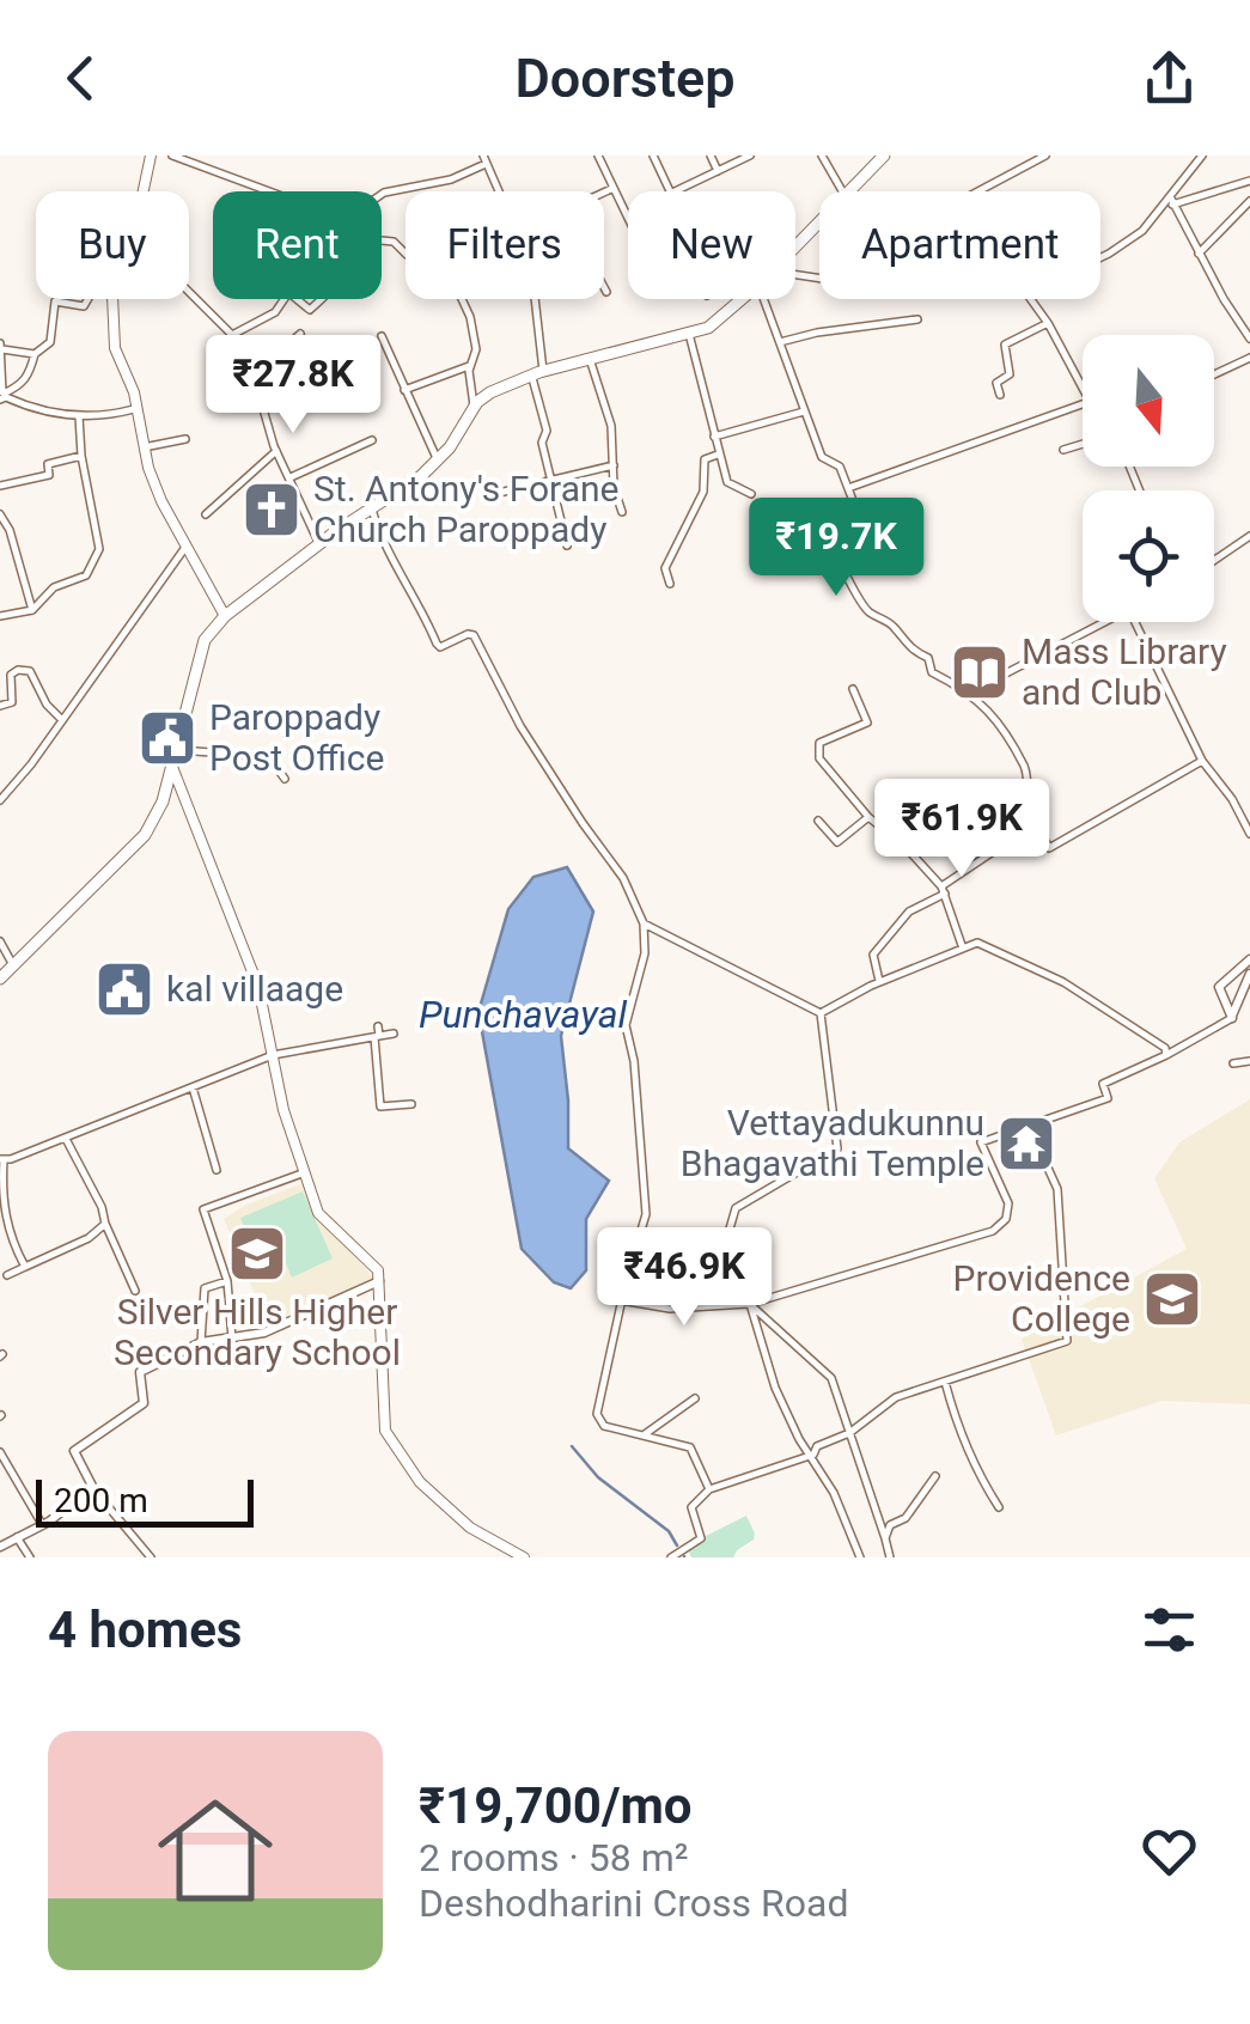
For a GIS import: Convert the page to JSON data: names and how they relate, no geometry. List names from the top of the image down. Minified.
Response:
{"water":["Punchavayal"],"places":{"church":["St. Antony's Forane Church Paroppady"],"library":["Mass Library and Club"],"public building":["Paroppady Post Office","kal villaage"],"temple":["Vettayadukunnu Bhagavathi Temple"],"school or university":["Silver Hills Higher Secondary School","Providence College"]},"scale_bar":"200 m","north":"bottom","page":{"header":"Doorstep","chip":["Buy","Rent","Filters","New","Apartment"],"price":["₹27.8K","₹19.7K","₹61.9K","₹46.9K"],"scale":"200 m","heading":"4 homes","list":[{"name":"₹19,700/mo","note":"2 rooms · 58 m² · Deshodharini Cross Road"}]}}
